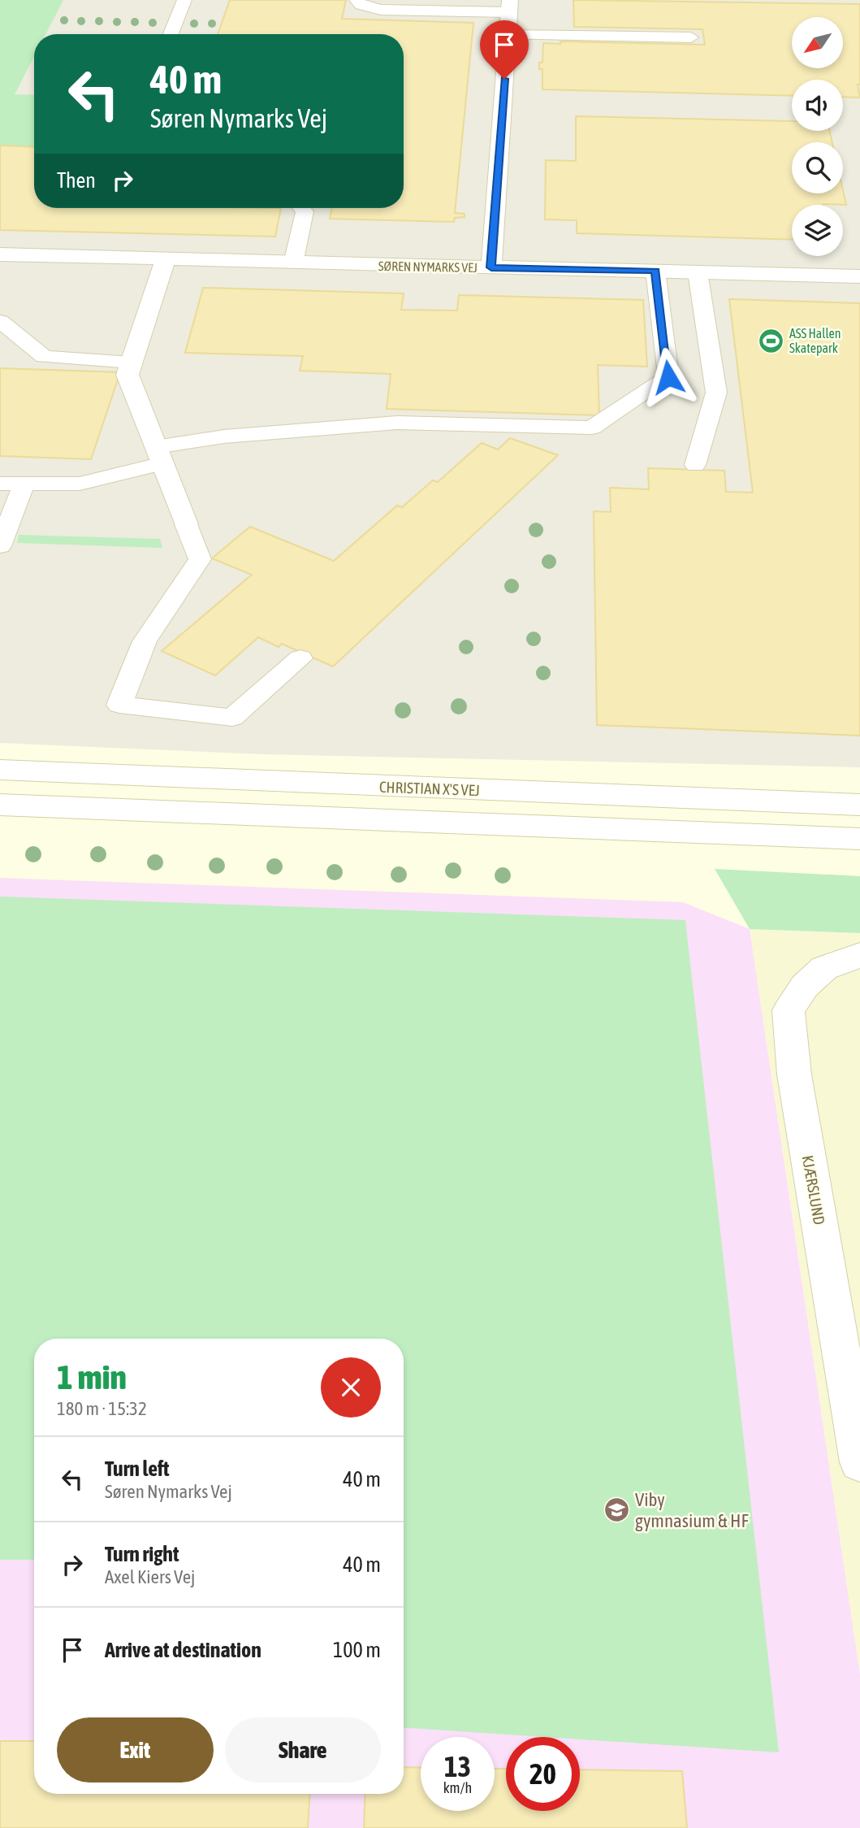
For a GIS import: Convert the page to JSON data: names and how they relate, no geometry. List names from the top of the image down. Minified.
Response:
{"streets":{"street":["SØREN NYMARKS VEJ","CHRISTIAN X'S VEJ","KJÆRSLUND"]},"places":{"sports":["ASS Hallen Skatepark"],"school or university":["Viby gymnasium & HF"]},"north":"bottom left","page":{"turn":["40 m","Søren Nymarks Vej"],"then":"Then","heading":["1 min","180 m · 15:32"],"list":[{"name":"Turn left","note":"Søren Nymarks Vej","value":"40 m"},{"name":"Turn right","note":"Axel Kiers Vej","value":"40 m"},{"name":"Arrive at destination","value":"100 m"}],"buttons":["Exit","Share"],"speed":"13 km/h","limit":"20"}}
